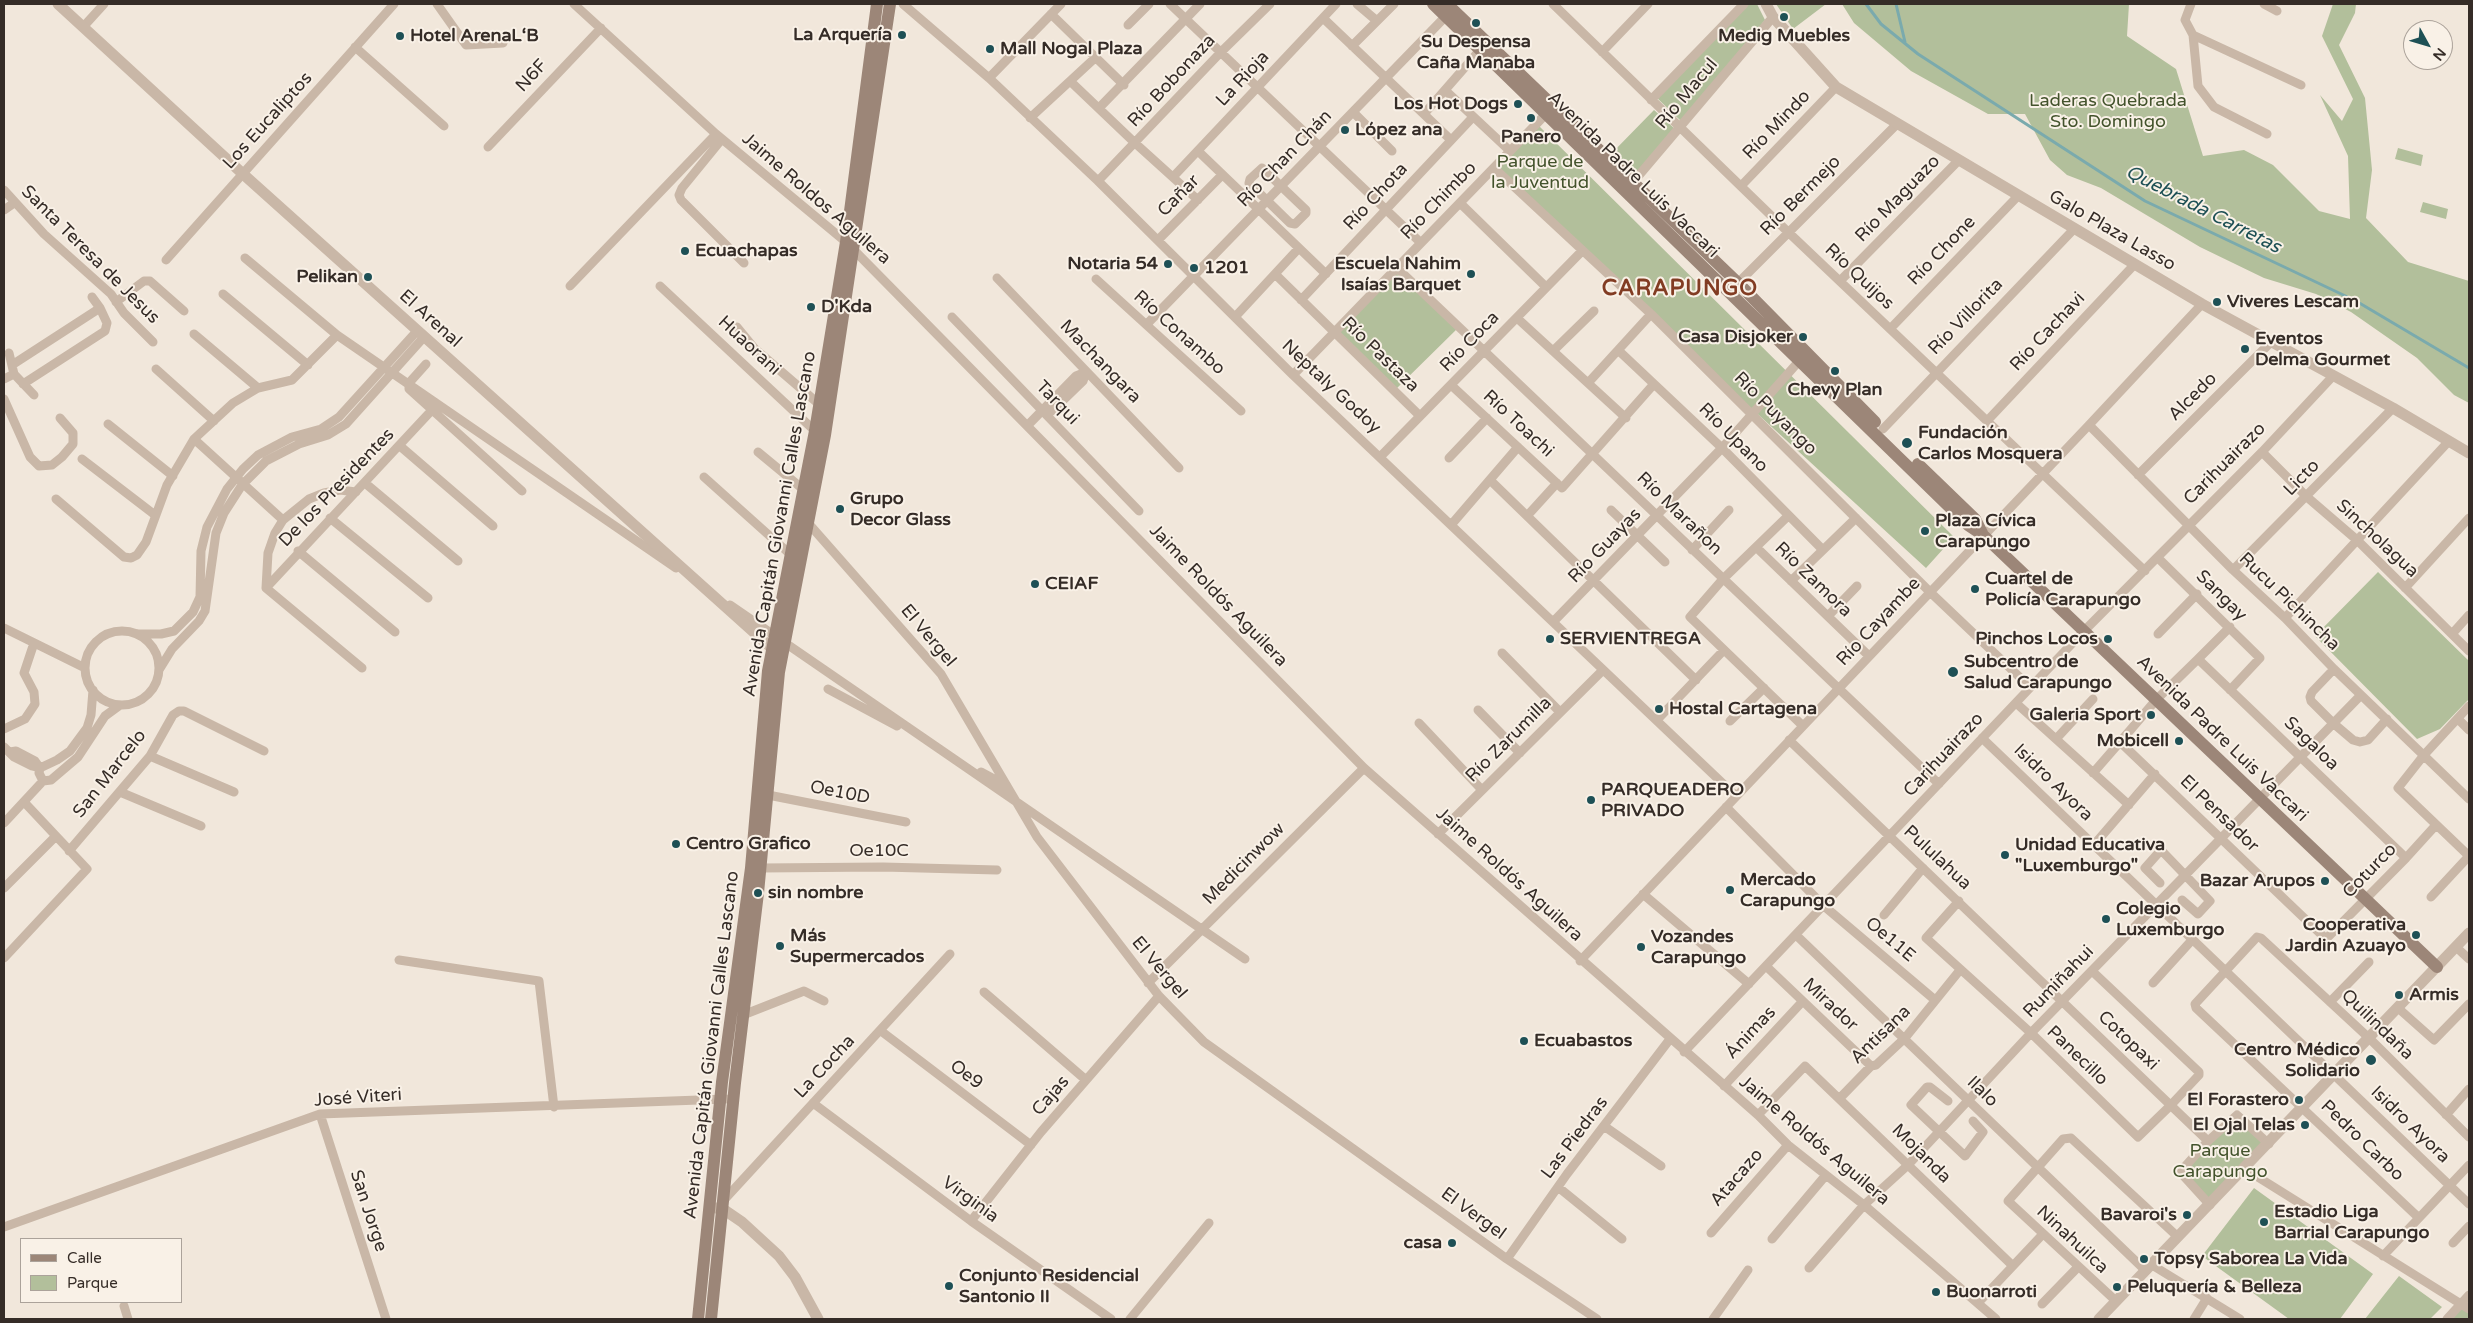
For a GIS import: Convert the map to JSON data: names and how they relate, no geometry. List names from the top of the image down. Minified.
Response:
{"streets":{"main road":["Avenida Padre Luis Vaccari","Avenida Capitán Giovanni Calles Lascano"],"street":["N6F","La Rioja","Río Bobonaza","Río Macul","Los Eucaliptos","Río Mindo","Río Chan Chán","Cañar","Río Bermejo","Río Chota","Jaime Roldos Aguilera","Río Maguazo","Río Chimbo","Galo Plaza Lasso","Río Chone","Santa Teresa de Jesus","Río Quijos","Río Villorita","El Arenal","Río Cachavi","Río Conambo","Río Coca","Huaorani","Río Pastaza","Machangara","Neptaly Godoy","Alcedo","Tarqui","Río Puyango","Río Toachi","Río Upano","Carihuairazo","Licto","De los Presidentes","Río Marañon","Sincholagua","Río Guayas","Río Zamora","Jaime Roldós Aguilera","Sangay","Rucu Pichincha","Río Cayambe","El Vergel","Río Zarumilla","Sagaloa","San Marcelo","Isidro Ayora","Oe10D","El Pensador","Oe10C","Pululahua","Medicinwow","Coturco","Oe11E","Rumiñahui","Mirador","Quilindaña","Ánimas","Antisana","Cotopaxi","Panecillo","La Cocha","Oe9","Ilalo","Cajas","José Viteri","Las Piedras","Pedro Carbo","Mojanda","Atacazo","Virginia","San Jorge","Ninahuilca"]},"crossings":[["N6F","Jaime Roldos Aguilera"],["Río Bobonaza","Neptaly Godoy"],["Río Macul","Avenida Padre Luis Vaccari"],["Río Macul","Galo Plaza Lasso"],["Río Macul","Río Quijos"],["Los Eucaliptos","El Arenal"],["Río Mindo","Galo Plaza Lasso"],["Río Mindo","Río Quijos"],["Río Chan Chán","Avenida Padre Luis Vaccari"],["Río Chan Chán","Río Conambo"],["Río Chan Chán","Neptaly Godoy"],["Avenida Padre Luis Vaccari","Río Bermejo"],["Avenida Padre Luis Vaccari","Río Chimbo"],["Avenida Padre Luis Vaccari","Río Villorita"],["Avenida Padre Luis Vaccari","Carihuairazo"],["Avenida Padre Luis Vaccari","Río Guayas"],["Avenida Padre Luis Vaccari","Río Cayambe"],["Avenida Padre Luis Vaccari","Coturco"],["Avenida Padre Luis Vaccari","Rumiñahui"],["Cañar","Neptaly Godoy"],["Río Bermejo","Galo Plaza Lasso"],["Río Bermejo","Río Quijos"],["Río Chota","Río Pastaza"],["Jaime Roldos Aguilera","Avenida Capitán Giovanni Calles Lascano"],["Jaime Roldos Aguilera","Jaime Roldós Aguilera"],["Río Maguazo","Galo Plaza Lasso"],["Río Maguazo","Río Quijos"],["Río Chimbo","Río Pastaza"],["Río Chimbo","Neptaly Godoy"],["Río Chimbo","Río Puyango"],["Río Chimbo","Río Marañon"],["Galo Plaza Lasso","Río Chone"],["Galo Plaza Lasso","Río Villorita"],["Galo Plaza Lasso","Río Cachavi"],["Galo Plaza Lasso","Alcedo"],["Galo Plaza Lasso","Carihuairazo"],["Galo Plaza Lasso","Licto"],["Galo Plaza Lasso","Río Cayambe"],["Río Chone","Río Quijos"],["Río Quijos","Río Villorita"],["Río Quijos","Río Cachavi"],["Río Quijos","Carihuairazo"],["Río Quijos","Río Cayambe"],["El Arenal","Avenida Capitán Giovanni Calles Lascano"],["Río Coca","Río Pastaza"],["Río Coca","Neptaly Godoy"],["Río Coca","Río Puyango"],["Río Coca","Río Toachi"],["Río Coca","Río Marañon"],["Huaorani","Avenida Capitán Giovanni Calles Lascano"],["Neptaly Godoy","Río Guayas"],["Neptaly Godoy","Río Cayambe"],["Neptaly Godoy","Río Zarumilla"],["Alcedo","Rucu Pichincha"],["Río Puyango","Carihuairazo"],["Río Puyango","Río Guayas"],["Río Puyango","Río Cayambe"],["Río Upano","Río Guayas"],["Carihuairazo","Río Marañon"],["Carihuairazo","Sincholagua"],["Carihuairazo","Jaime Roldós Aguilera"],["Carihuairazo","Sangay"],["Carihuairazo","Rucu Pichincha"],["Carihuairazo","Isidro Ayora"],["Carihuairazo","Pululahua"],["Carihuairazo","Oe11E"],["Carihuairazo","Mirador"],["Carihuairazo","Ilalo"],["Licto","Sincholagua"],["Licto","Rucu Pichincha"],["Río Marañon","Río Guayas"],["Río Marañon","Río Cayambe"],["Avenida Capitán Giovanni Calles Lascano","El Vergel"],["Avenida Capitán Giovanni Calles Lascano","Oe10D"],["Avenida Capitán Giovanni Calles Lascano","Oe10C"],["Avenida Capitán Giovanni Calles Lascano","La Cocha"],["Avenida Capitán Giovanni Calles Lascano","José Viteri"],["Río Zamora","Río Cayambe"],["Jaime Roldós Aguilera","Río Cayambe"],["Jaime Roldós Aguilera","Río Zarumilla"],["Jaime Roldós Aguilera","Medicinwow"],["Jaime Roldós Aguilera","Rumiñahui"],["Jaime Roldós Aguilera","Ánimas"],["Jaime Roldós Aguilera","Las Piedras"],["Jaime Roldós Aguilera","Mojanda"],["Jaime Roldós Aguilera","Atacazo"],["Sangay","Sagaloa"],["Rucu Pichincha","Río Cayambe"],["Rucu Pichincha","Rumiñahui"],["Río Cayambe","Pululahua"],["Río Cayambe","Oe11E"],["El Vergel","Medicinwow"],["El Vergel","Cajas"],["El Vergel","Las Piedras"],["Sagaloa","Coturco"],["Sagaloa","Rumiñahui"],["Isidro Ayora","Rumiñahui"],["Isidro Ayora","Quilindaña"],["Isidro Ayora","Pedro Carbo"],["El Pensador","Coturco"],["El Pensador","Rumiñahui"],["Pululahua","Rumiñahui"],["Pululahua","Cotopaxi"],["Pululahua","Panecillo"],["Oe11E","Antisana"],["Rumiñahui","Cotopaxi"],["Rumiñahui","Panecillo"],["Rumiñahui","Ilalo"],["Rumiñahui","Mojanda"],["Mirador","Ánimas"],["Mirador","Antisana"],["Quilindaña","Pedro Carbo"],["Antisana","Panecillo"],["Antisana","Ilalo"],["Antisana","Mojanda"],["Cotopaxi","Panecillo"],["La Cocha","Oe9"],["La Cocha","Virginia"],["Oe9","Cajas"],["Ilalo","Ninahuilca"],["Cajas","Virginia"],["José Viteri","San Jorge"]],"districts":["CARAPUNGO"],"water":["Quebrada Carretas"],"parks":["Laderas Quebrada Sto. Domingo","Parque de la Juventud","Parque Carapungo"],"places":["Medig Muebles","Su Despensa Caña Manaba","La Arquería","Hotel ArenaL‘B","Mall Nogal Plaza","Los Hot Dogs","Panero","López ana","Ecuachapas","Notaria 54","1201","Escuela Nahim Isaías Barquet","Pelikan","Viveres Lescam","D'Kda","Casa Disjoker","Eventos Delma Gourmet","Chevy Plan","Fundación Carlos Mosquera","Grupo Decor Glass","Plaza Cívica Carapungo","CEIAF","Cuartel de Policía Carapungo","SERVIENTREGA","Pinchos Locos","Subcentro de Salud Carapungo","Hostal Cartagena","Galeria Sport","Mobicell","PARQUEADERO PRIVADO","Centro Grafico","Unidad Educativa \"Luxemburgo\"","Bazar Arupos","Mercado Carapungo","sin nombre","Colegio Luxemburgo","Cooperativa Jardin Azuayo","Más Supermercados","Vozandes Carapungo","Armis","Ecuabastos","Centro Médico Solidario","El Forastero","El Ojal Telas","Bavaroi's","Estadio Liga Barrial Carapungo","casa","Topsy Saborea La Vida","Conjunto Residencial Santonio II","Peluquería & Belleza","Buonarroti"],"legend":["Calle","Parque"],"north":"bottom right"}
